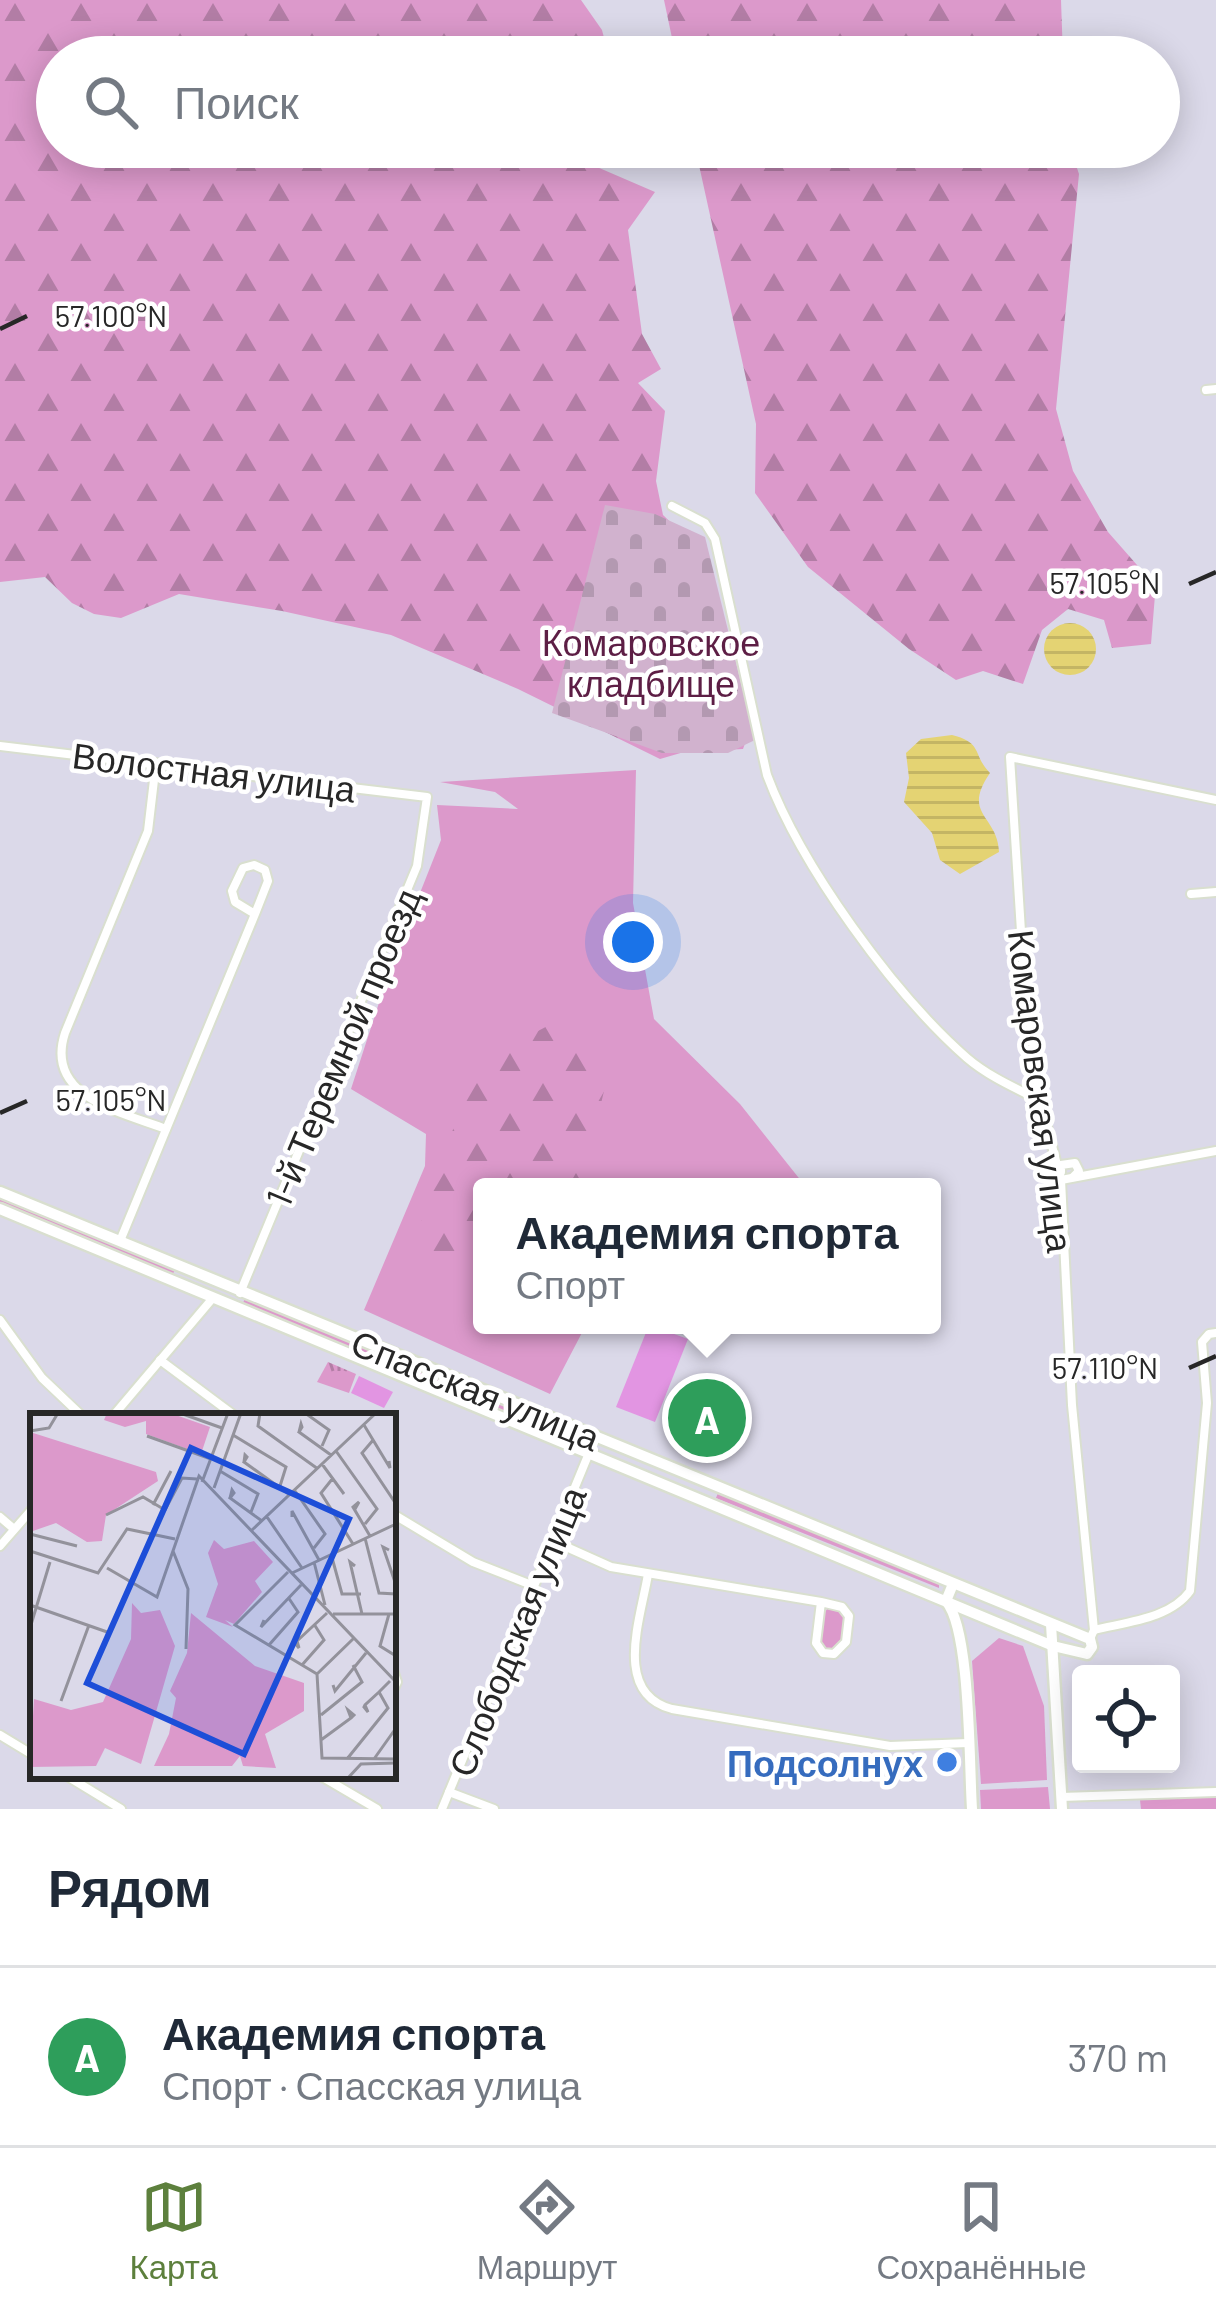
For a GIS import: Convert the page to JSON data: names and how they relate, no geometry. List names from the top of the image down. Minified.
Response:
{"streets":{"street":["Волостная улица","1-й Теремной проезд","Комаровская улица","Спасская улица","Слободская улица"]},"crossings":[["Волостная улица","1-й Теремной проезд"],["1-й Теремной проезд","Спасская улица"],["Комаровская улица","Спасская улица"],["Спасская улица","Слободская улица"]],"parks":["Комаровское кладбище"],"places":["Подсолнух"],"page":{"search":"Поиск","popup":["Академия спорта","Спорт"],"pins":"A","heading":"Рядом","list":[{"mark":"A","name":"Академия спорта","note":"Спорт · Спасская улица","value":"370 m"}],"nav":["Карта","Маршрут","Сохранённые"]},"coordinates":["57.100°N","57.105°N","57.110°N"]}
